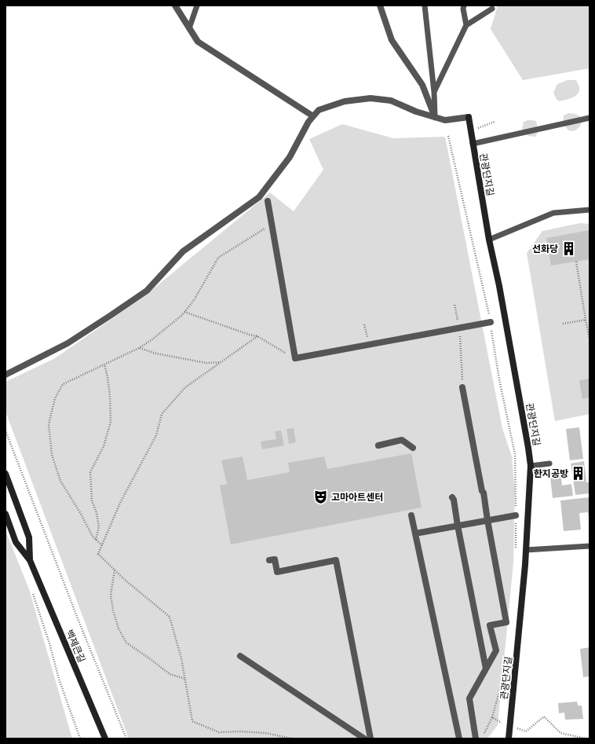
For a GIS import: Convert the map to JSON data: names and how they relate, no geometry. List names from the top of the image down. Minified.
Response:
{"streets":{"street":["관광단지길","백제큰길"]},"places":{"building":["선화당","한지공방"],"theatre":["고마아트센터"]}}
